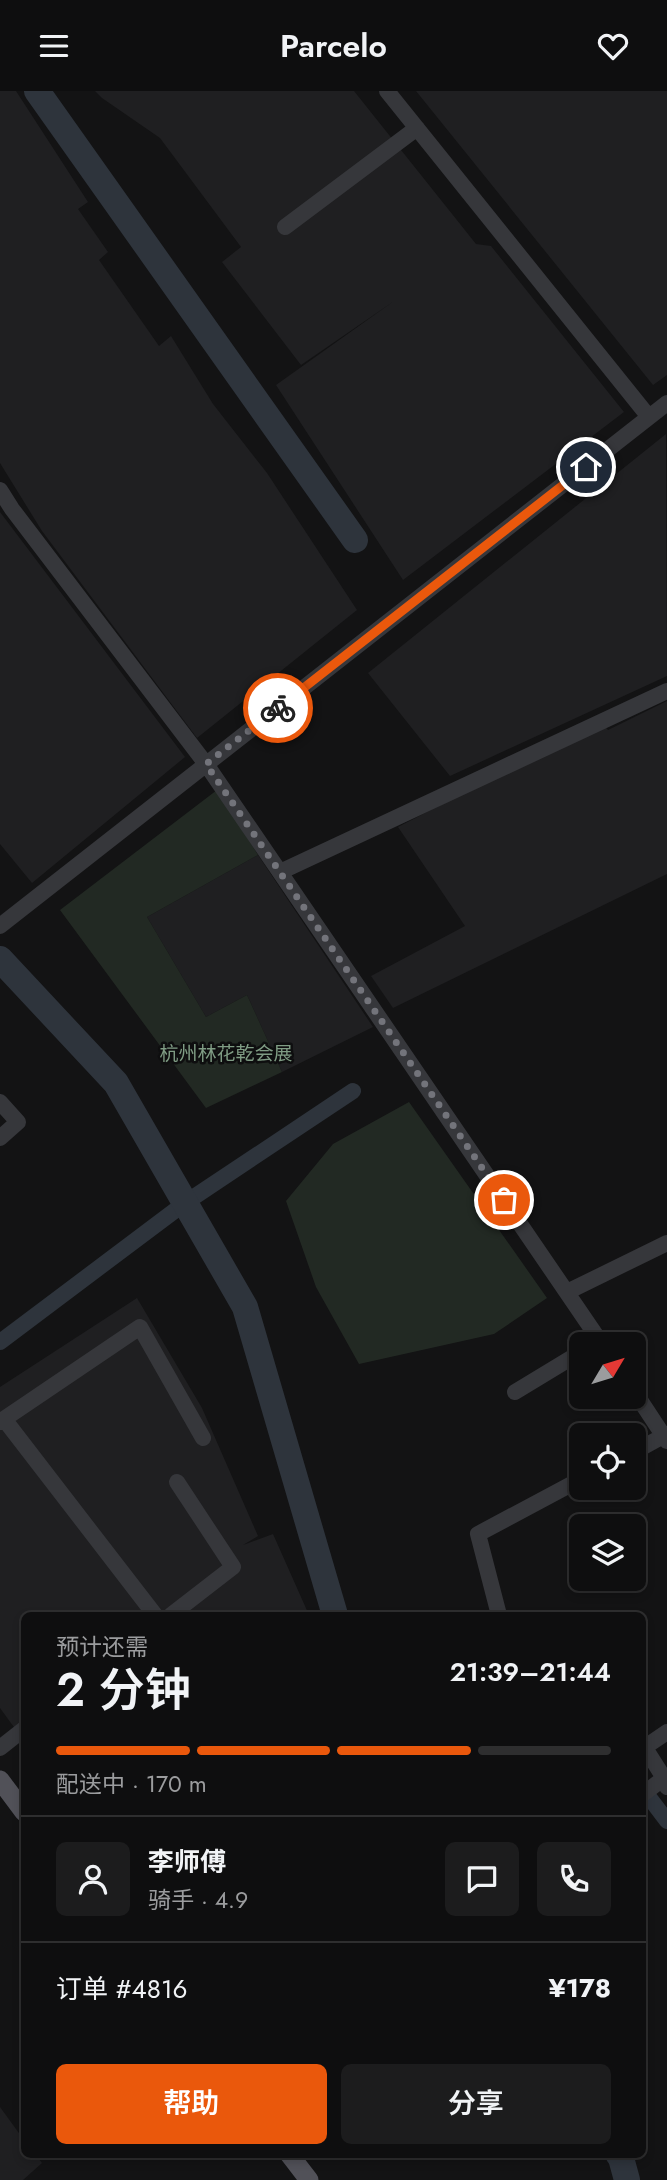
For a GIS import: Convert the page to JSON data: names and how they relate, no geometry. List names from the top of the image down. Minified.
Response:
{"parks":["杭州林花乾会展"],"north":"top right","page":{"header":"Parcelo","heading":["2 分钟","预计还需","21:39–21:44"],"panel":["李师傅","骑手 · 4.9","订单 #4816","¥178"],"bar":"配送中 · 170 m","buttons":["帮助","分享"]}}
